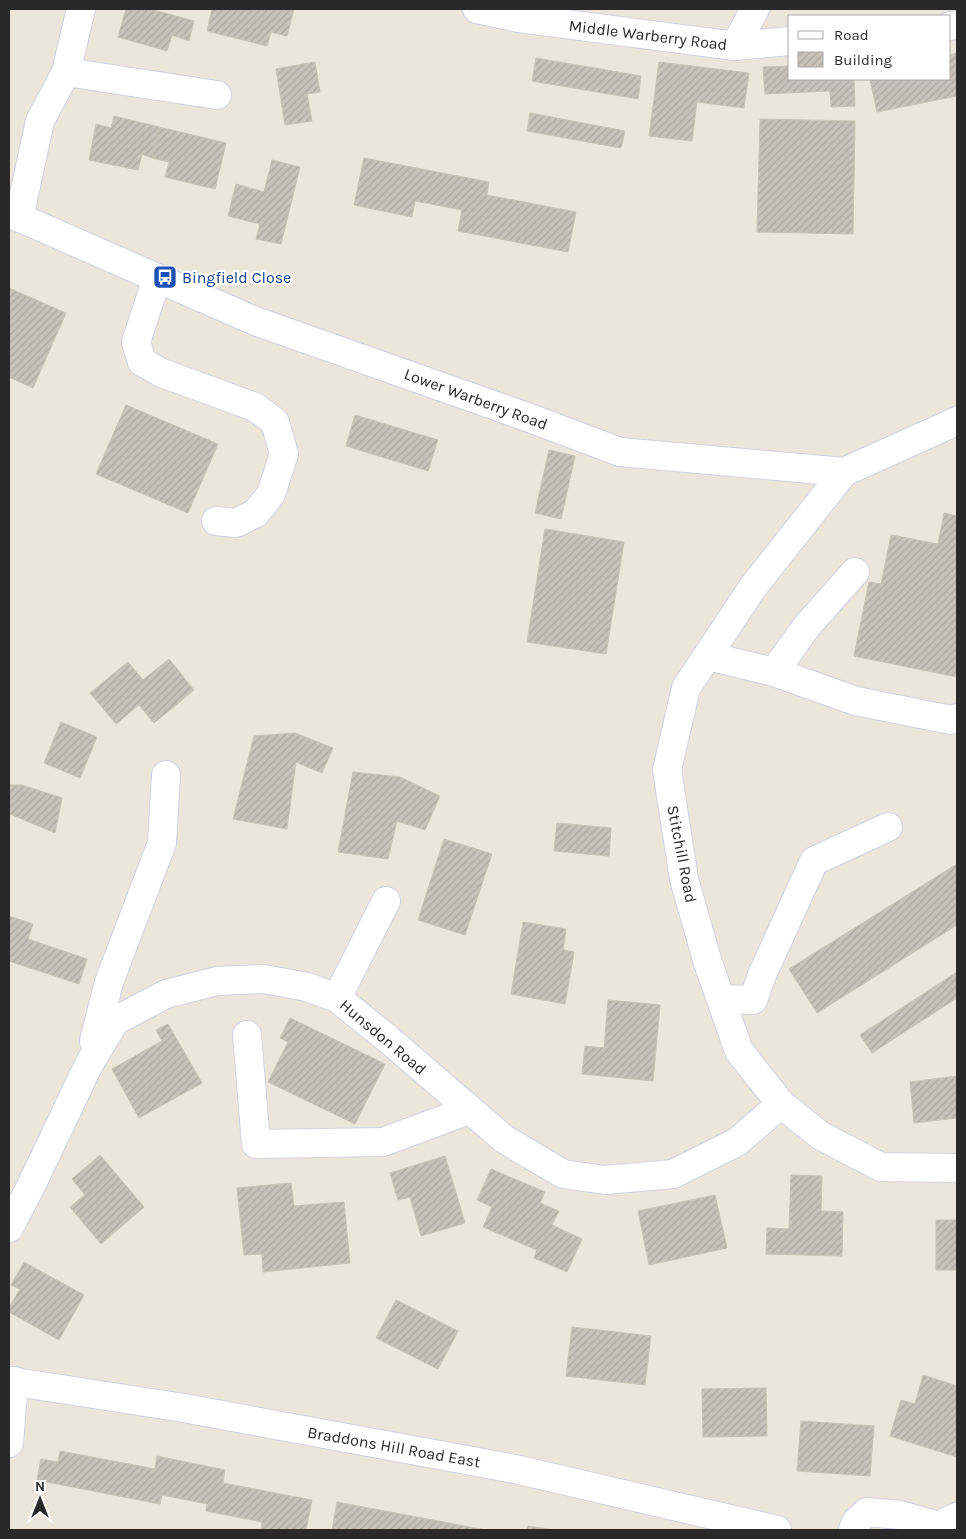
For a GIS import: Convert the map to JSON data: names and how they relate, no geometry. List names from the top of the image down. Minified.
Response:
{"streets":{"street":["Middle Warberry Road","Lower Warberry Road","Stitchill Road","Hunsdon Road","Braddons Hill Road East"]},"crossings":[["Lower Warberry Road","Stitchill Road"],["Stitchill Road","Hunsdon Road"]],"places":{"bus stop":["Bingfield Close"]},"legend":["Road","Building"],"north":"top"}
